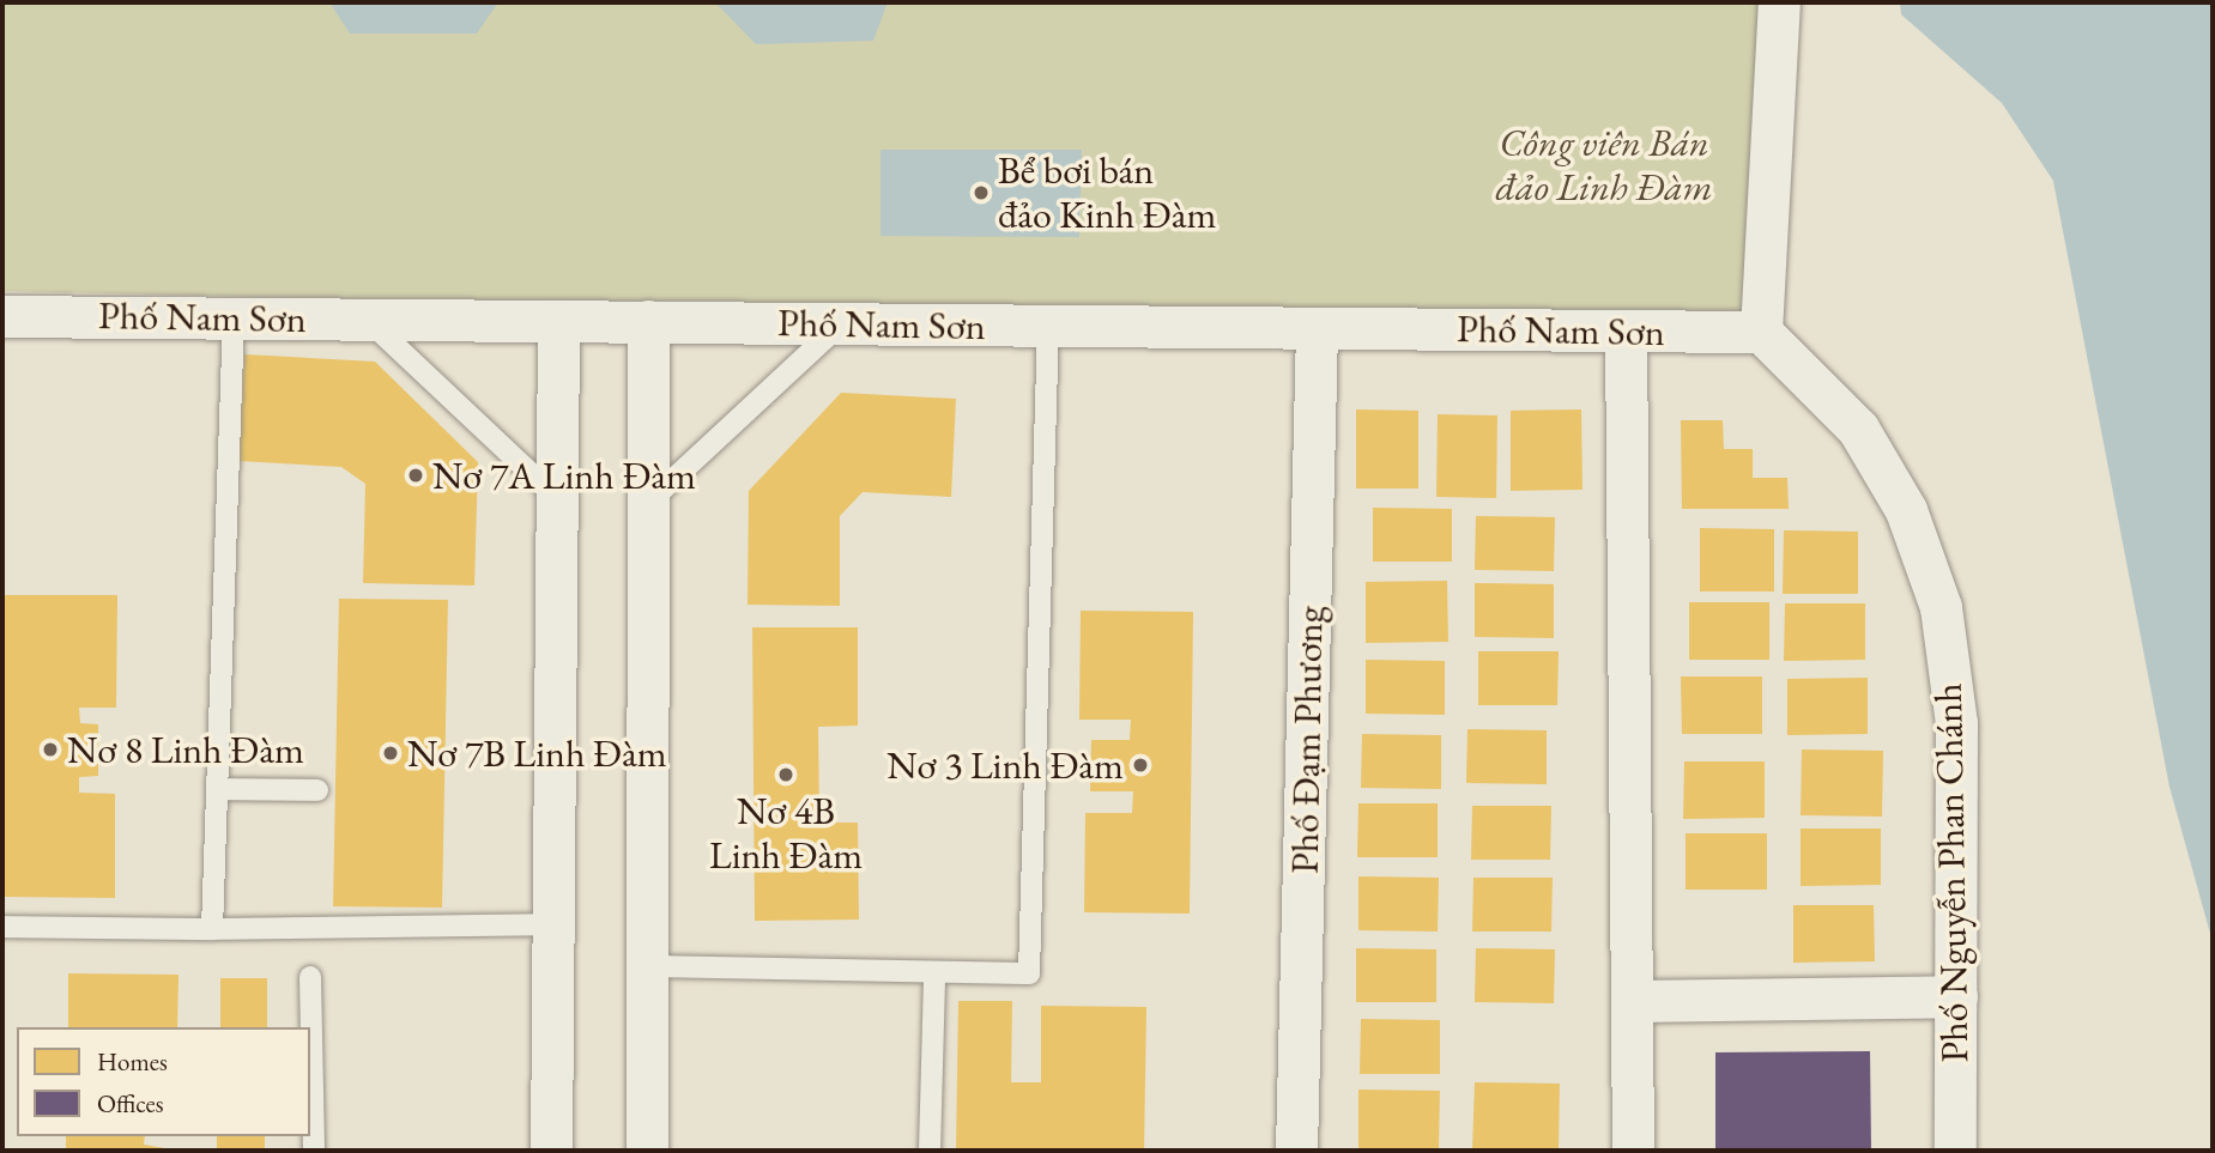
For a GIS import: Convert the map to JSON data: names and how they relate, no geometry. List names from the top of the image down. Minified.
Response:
{"streets":{"street":["Phố Nam Sơn","Phố Đạm Phương","Phố Nguyễn Phan Chánh"]},"crossings":[["Phố Nam Sơn","Phố Đạm Phương"],["Phố Nam Sơn","Phố Nguyễn Phan Chánh"]],"parks":["Công viên Bán đảo Linh Đàm"],"places":["Bể bơi bán đảo Kinh Đàm","Nơ 7A Linh Đàm","Nơ 8 Linh Đàm","Nơ 7B Linh Đàm","Nơ 3 Linh Đàm","Nơ 4B Linh Đàm"],"legend":["Homes","Offices"]}
